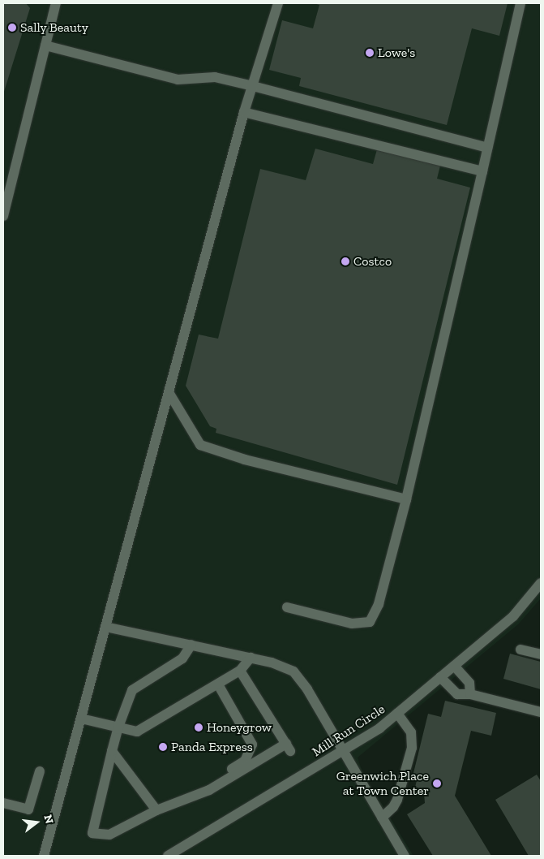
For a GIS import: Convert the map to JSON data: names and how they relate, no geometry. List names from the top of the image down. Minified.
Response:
{"streets":{"street":["Mill Run Circle"]},"places":["Sally Beauty","Lowe's","Costco","Honeygrow","Panda Express","Greenwich Place at Town Center"],"north":"right"}
